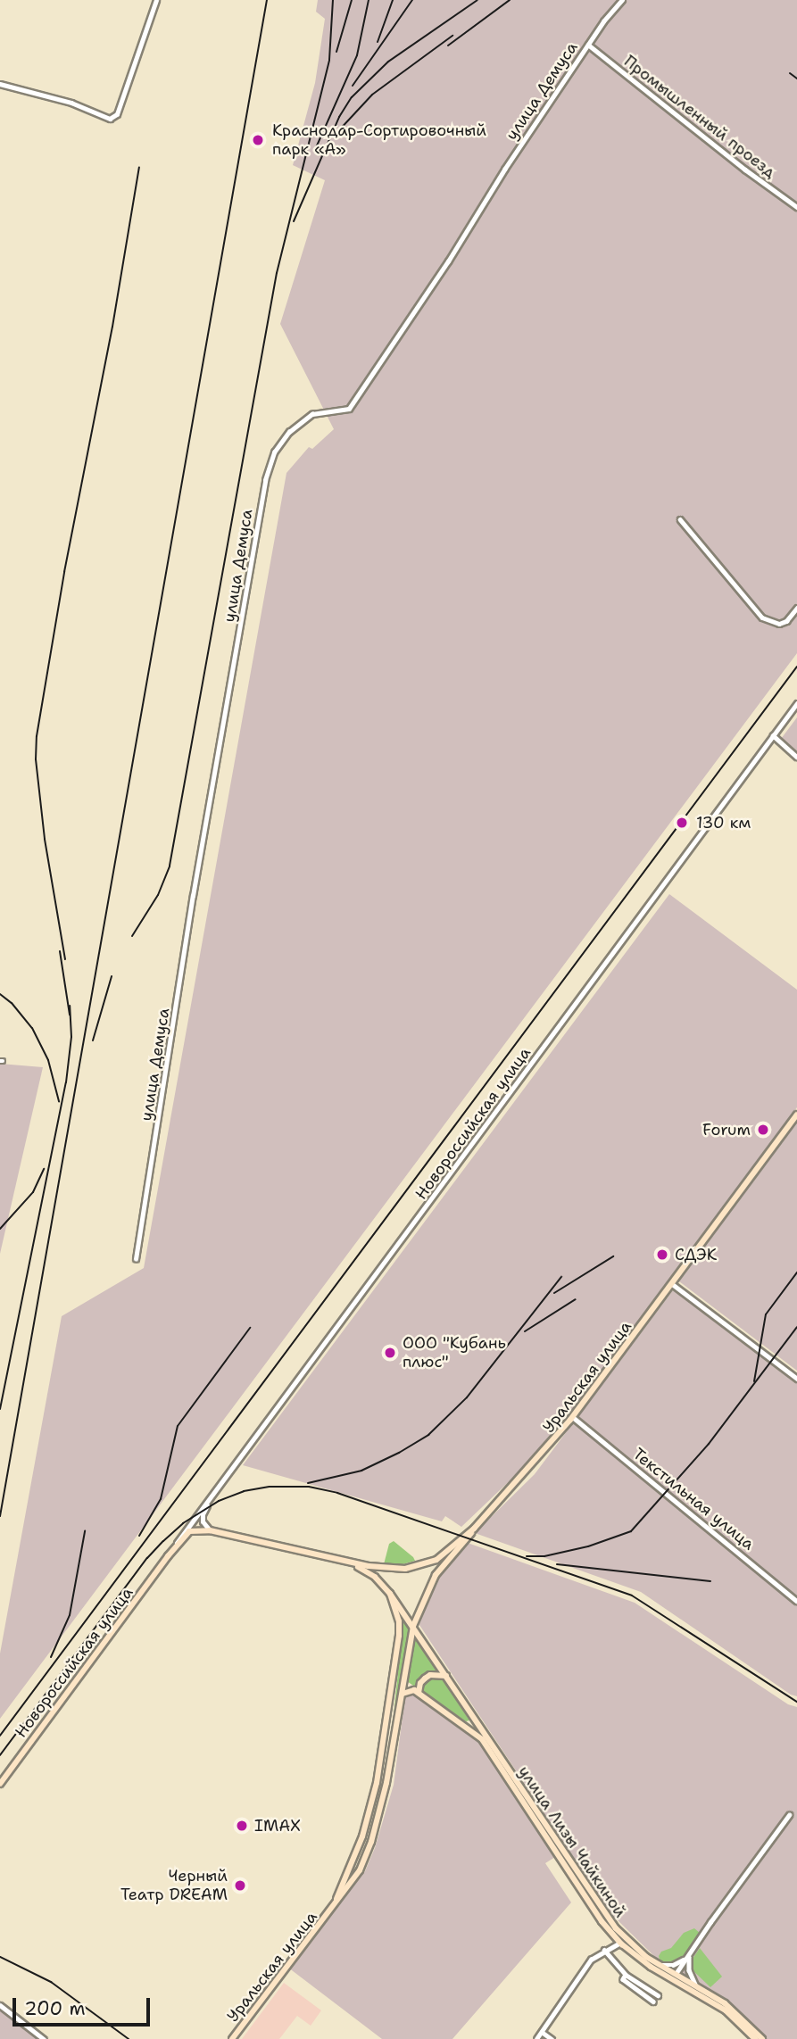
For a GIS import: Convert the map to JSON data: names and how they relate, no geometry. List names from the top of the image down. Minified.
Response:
{"streets":{"main road":["Новороссийская улица","Уральская улица","улица Лизы Чайкиной"],"street":["улица Демуса","Промышленный проезд","Текстильная улица"]},"crossings":[["улица Демуса","Промышленный проезд"],["Уральская улица","Текстильная улица"]],"places":["Краснодар-Сортировочный парк «А»","130 км","Forum","СДЭК","ООО \"Кубань плюс\"","IMAX","Черный Театр DREAM"],"scale_bar":"200 m"}
